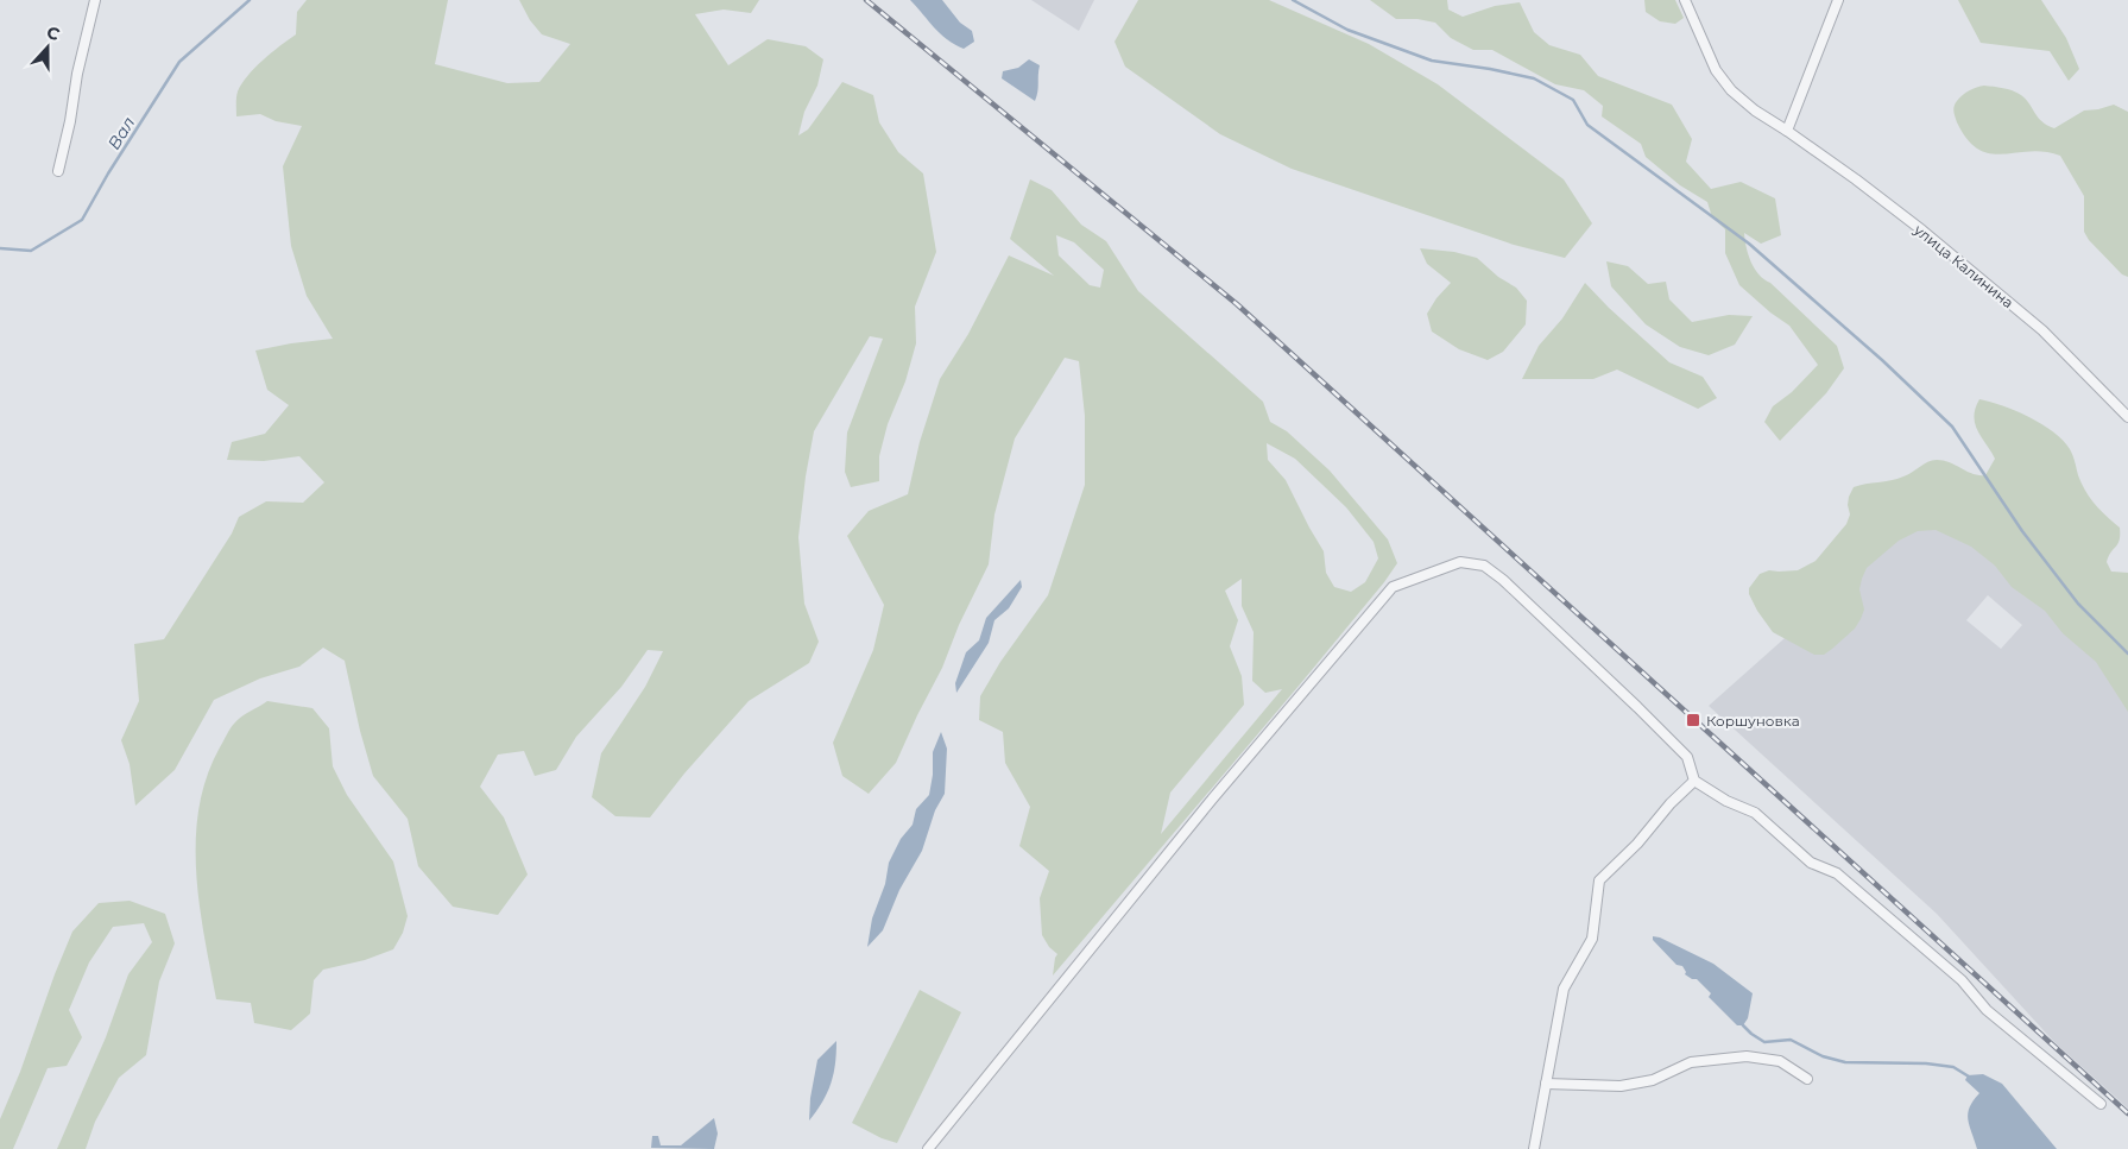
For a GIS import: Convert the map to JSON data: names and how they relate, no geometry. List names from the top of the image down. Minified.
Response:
{"streets":{"street":["улица Калинина"]},"water":["Вал"],"places":{"transit":["Коршуновка"]},"north":"top"}
